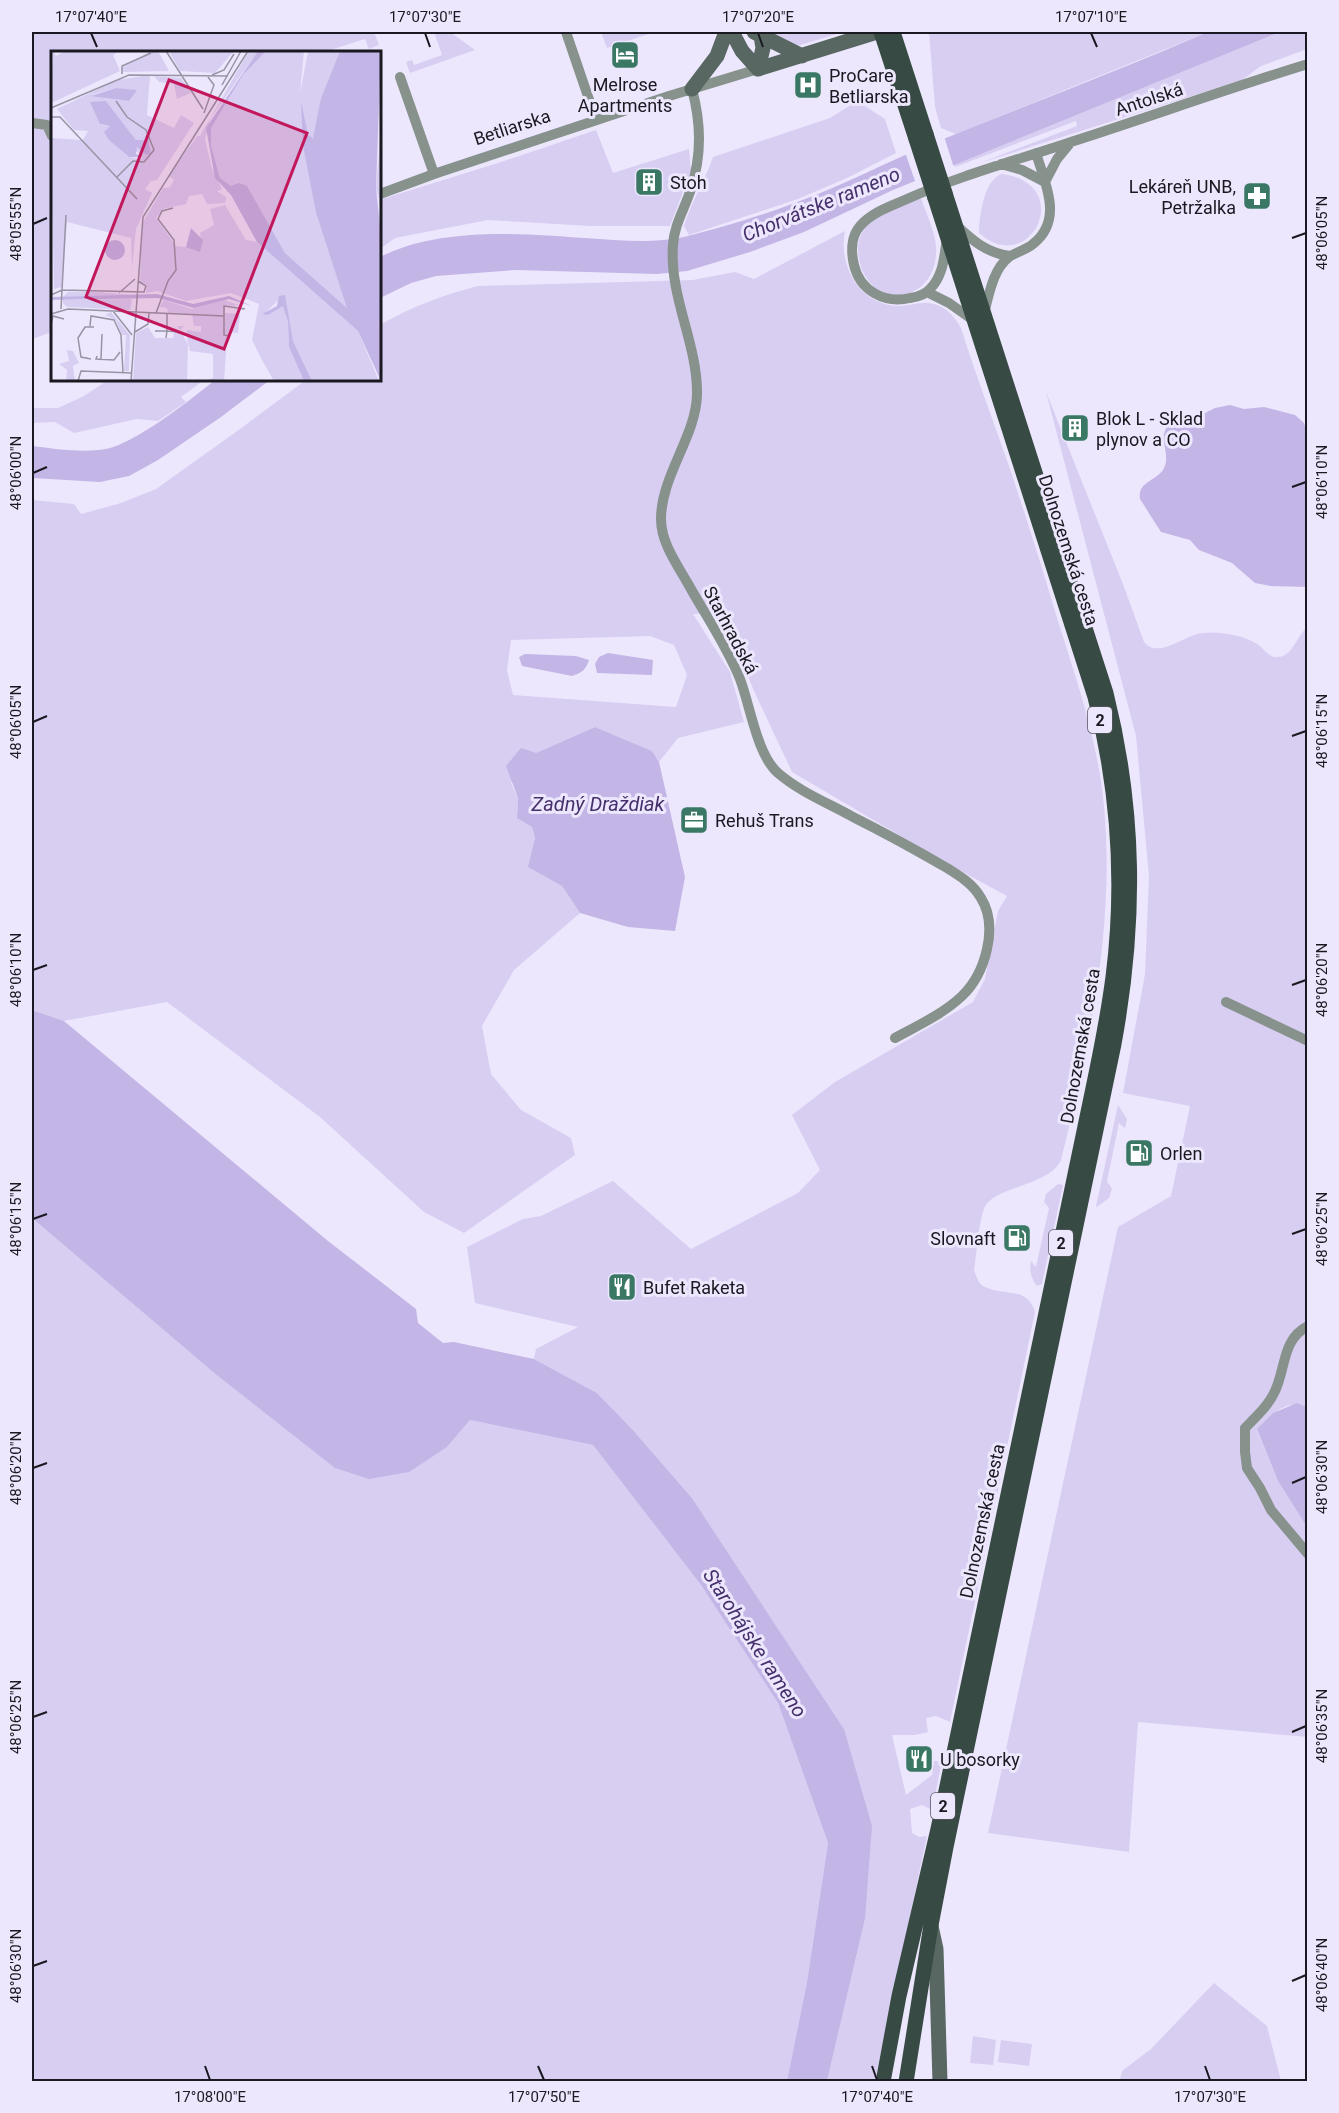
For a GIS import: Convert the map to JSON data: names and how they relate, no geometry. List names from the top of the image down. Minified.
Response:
{"streets":{"main road":["Dolnozemská cesta","2"],"street":["Antolská","Betliarska","Starhradská"]},"crossings":[["Betliarska","Dolnozemská cesta"],["Betliarska","Starhradská"]],"water":["Chorvátske rameno","Zadný Draždiak","Starohájske rameno"],"places":{"hotel":["Melrose Apartments"],"hospital":["ProCare Betliarska"],"building":["Stoh","Blok L - Sklad plynov a CO"],"pharmacy":["Lekáreň UNB, Petržalka"],"office":["Rehuš Trans"],"fuel station":["Orlen","Slovnaft"],"restaurant":["Bufet Raketa","U bosorky"]},"coordinates":["17°07'40\"E","17°07'30\"E","17°07'20\"E","17°07'10\"E","48°05'55\"N","48°06'05\"N","48°06'00\"N","48°06'10\"N","48°06'15\"N","48°06'20\"N","48°06'25\"N","48°06'30\"N","48°06'35\"N","48°06'40\"N","17°08'00\"E","17°07'50\"E"]}
